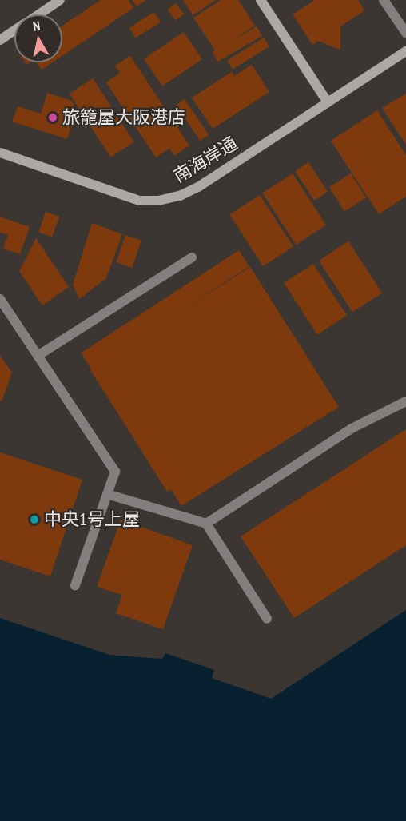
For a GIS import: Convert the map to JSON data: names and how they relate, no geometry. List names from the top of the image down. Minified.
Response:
{"streets":{"street":["南海岸通"]},"places":["旅籠屋大阪港店","中央1号上屋"],"north":"top"}
